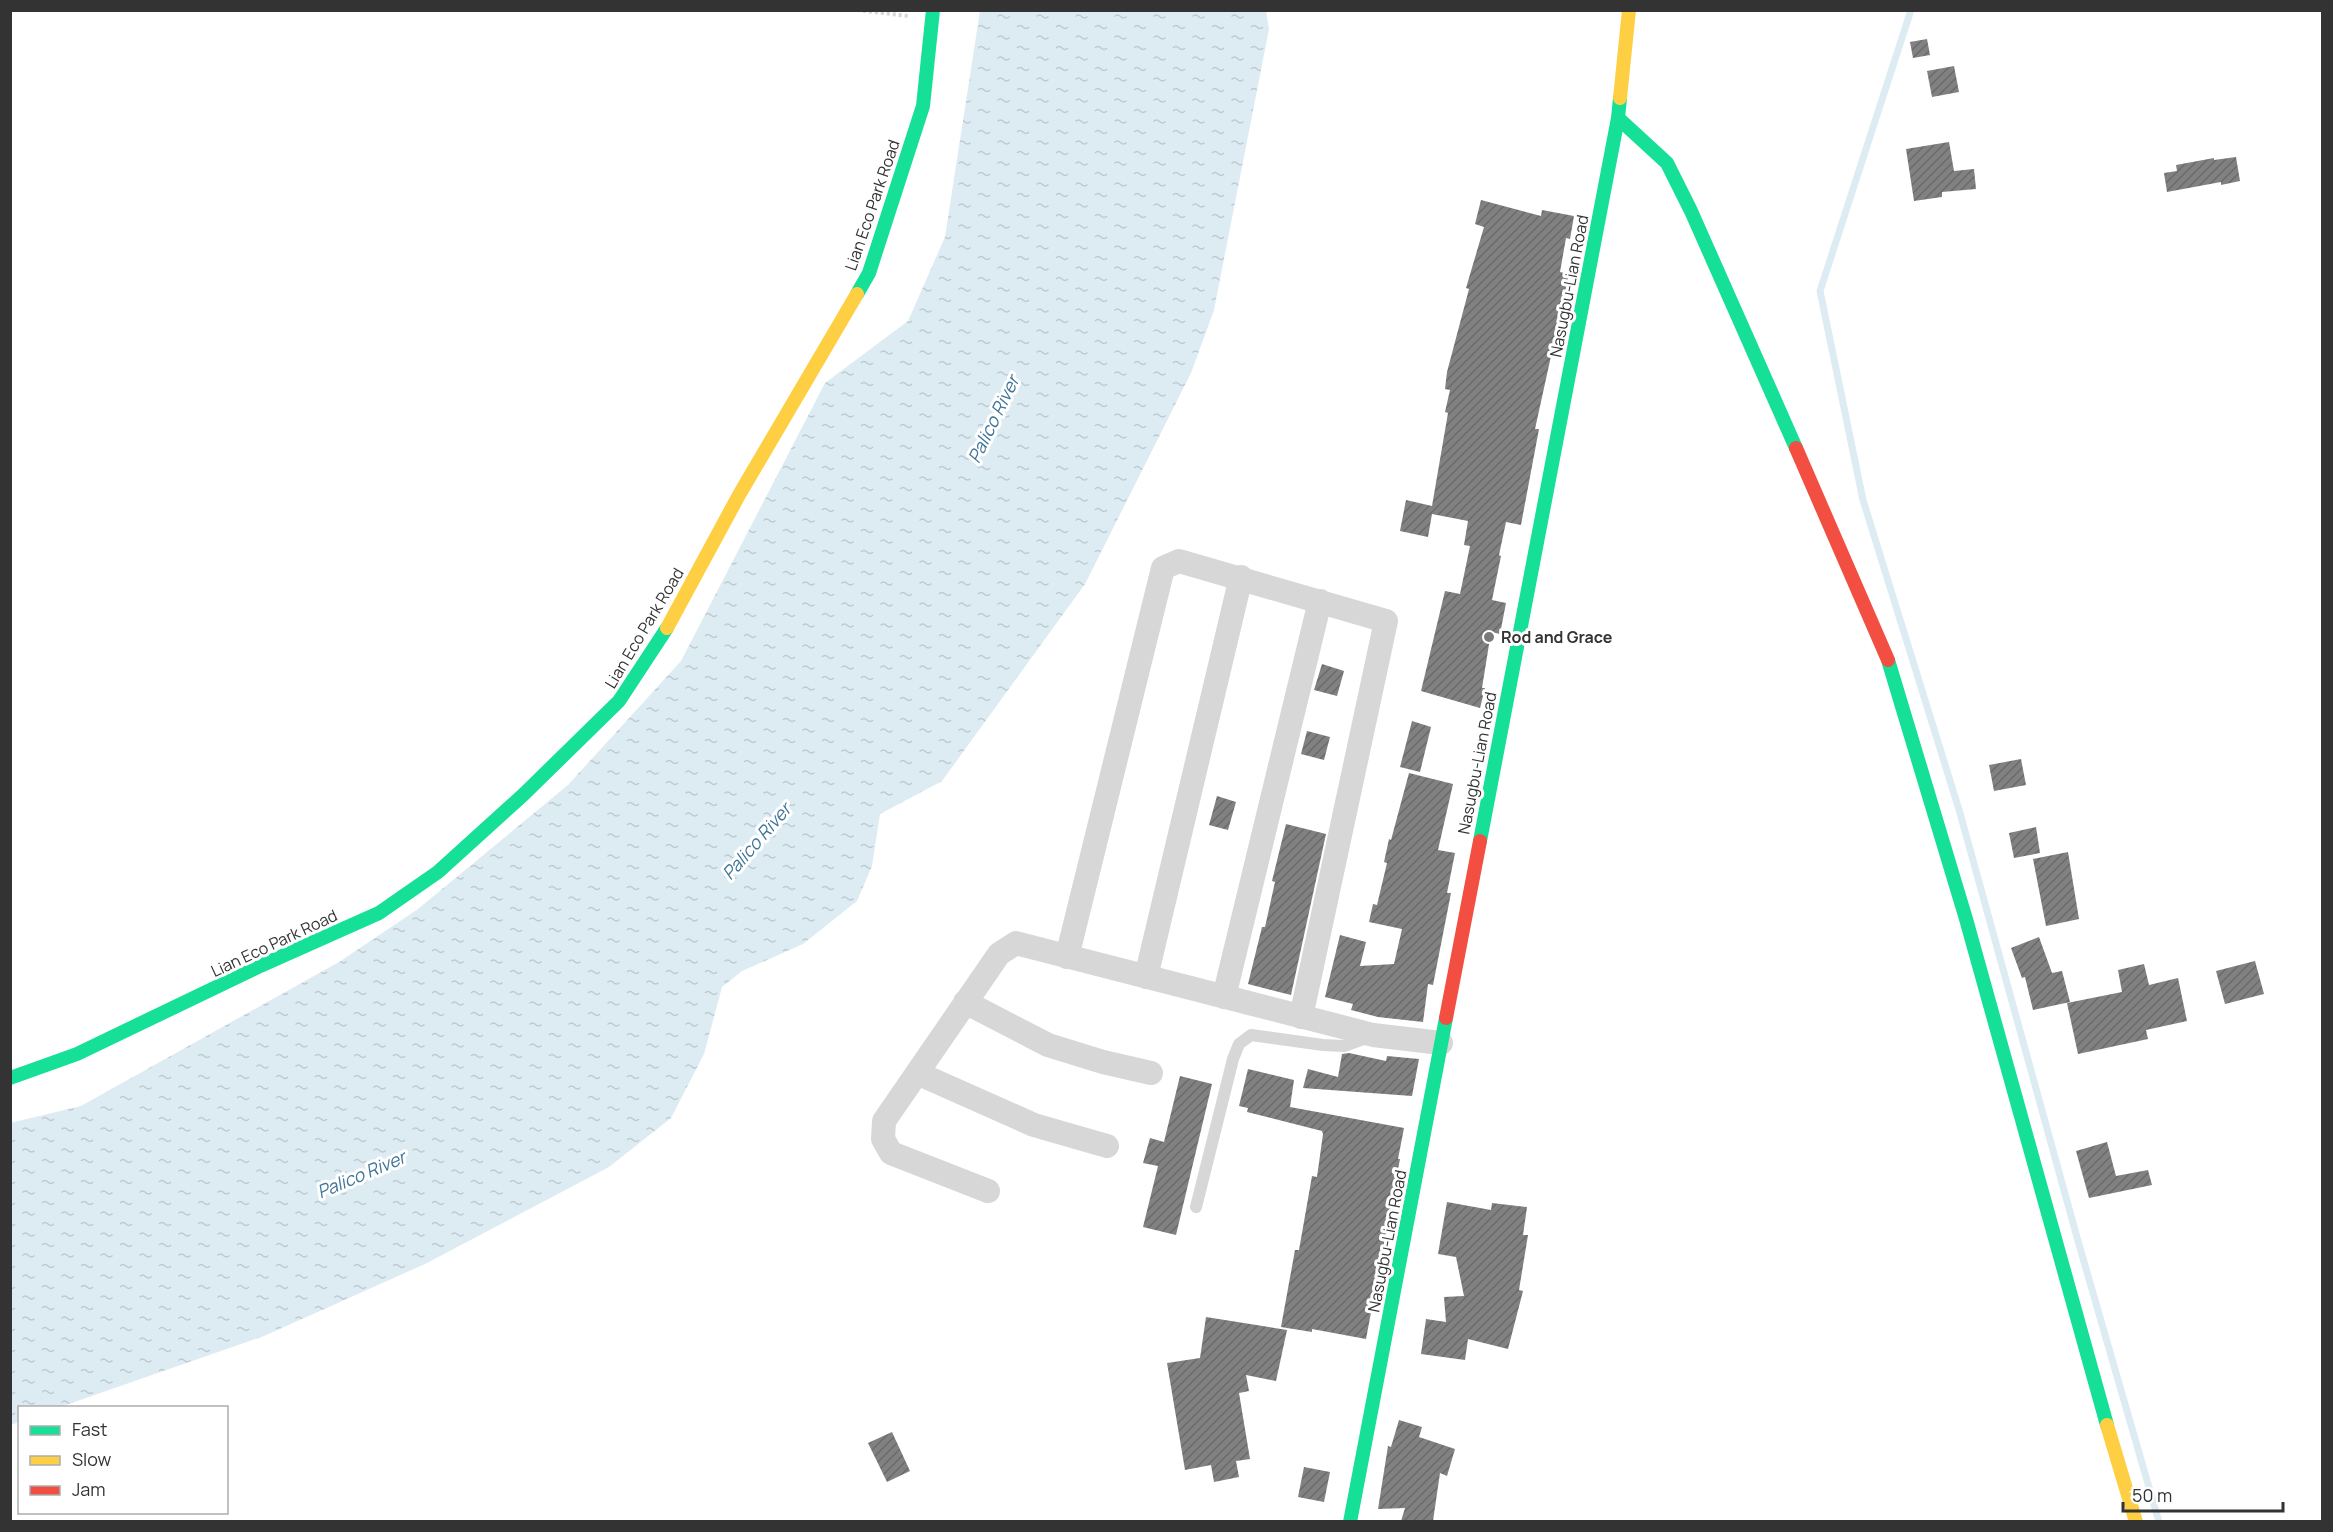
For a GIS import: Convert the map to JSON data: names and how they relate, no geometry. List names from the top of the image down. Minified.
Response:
{"streets":{"street":["Lian Eco Park Road","Nasugbu-Lian Road"]},"water":["Palico River"],"places":["Rod and Grace"],"legend":["Fast","Slow","Jam"],"scale_bar":"50 m"}
